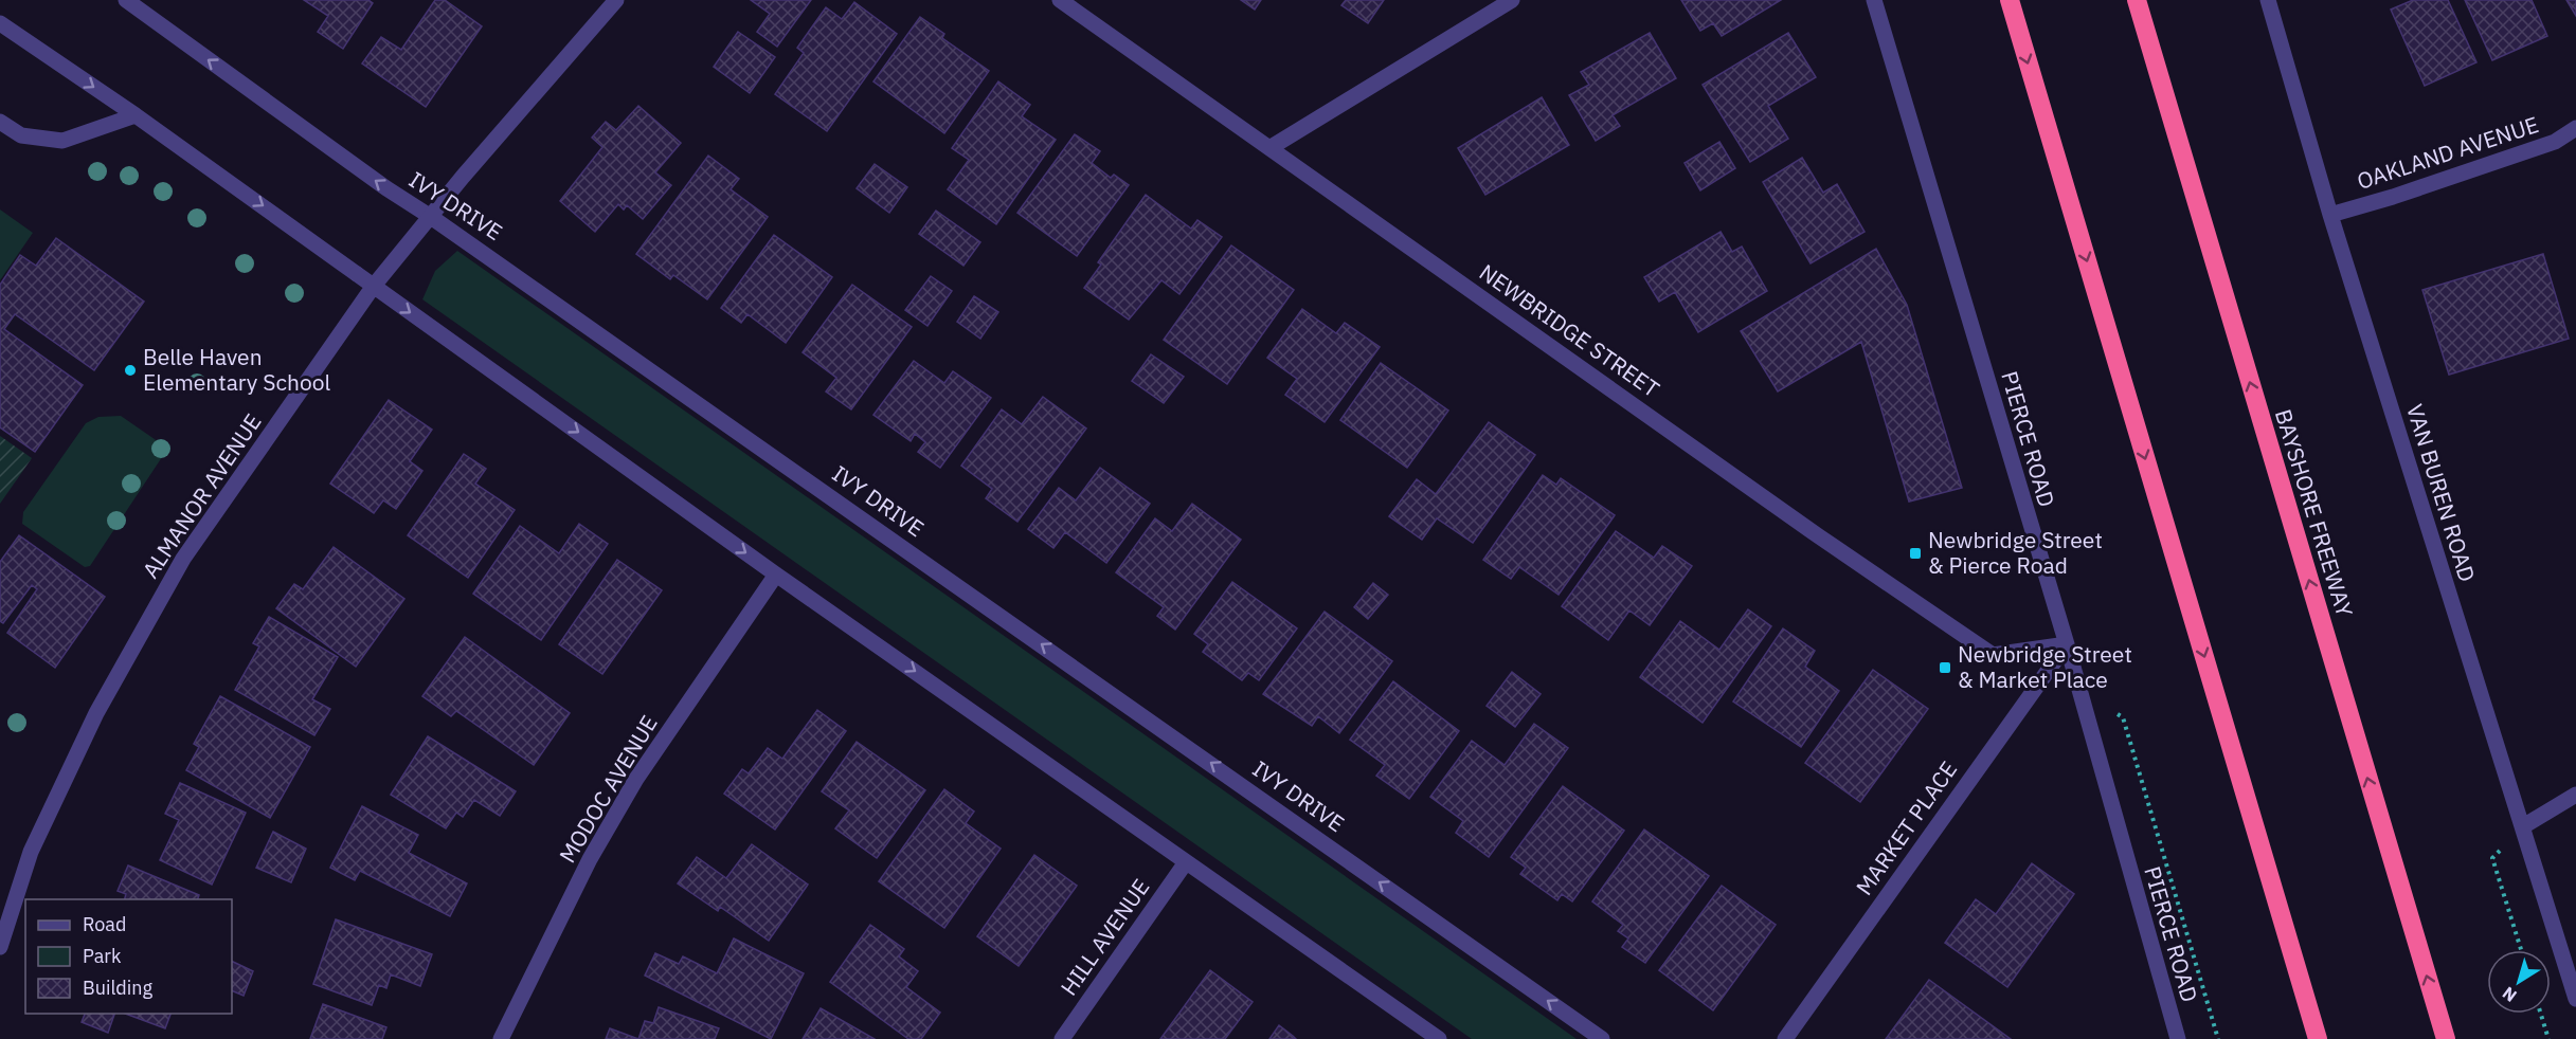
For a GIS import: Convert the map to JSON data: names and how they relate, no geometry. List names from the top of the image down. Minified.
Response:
{"streets":{"highway":["BAYSHORE FREEWAY"],"street":["OAKLAND AVENUE","IVY DRIVE","NEWBRIDGE STREET","PIERCE ROAD","VAN BUREN ROAD","ALMANOR AVENUE","MODOC AVENUE","MARKET PLACE","HILL AVENUE"]},"crossings":[["OAKLAND AVENUE","VAN BUREN ROAD"],["IVY DRIVE","ALMANOR AVENUE"],["NEWBRIDGE STREET","PIERCE ROAD"],["NEWBRIDGE STREET","MARKET PLACE"],["PIERCE ROAD","MARKET PLACE"]],"places":{"other":["Belle Haven Elementary School"],"transit":["Newbridge Street & Pierce Road","Newbridge Street & Market Place"]},"legend":["Road","Park","Building"],"north":"bottom left"}
